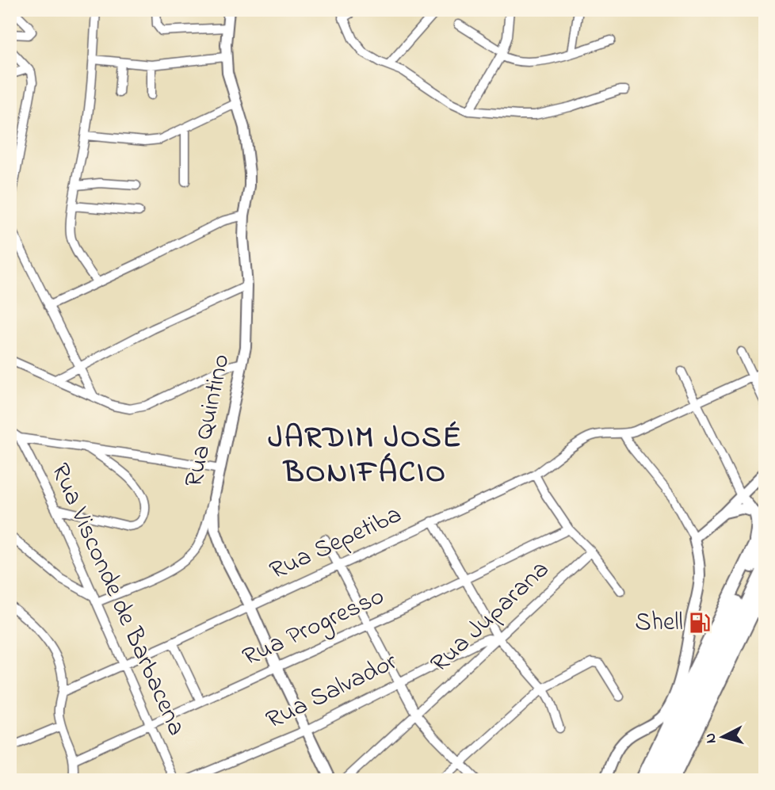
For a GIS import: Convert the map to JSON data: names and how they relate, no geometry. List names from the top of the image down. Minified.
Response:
{"streets":{"main road":["Rua Quintino"],"street":["Rua Sepetiba","Rua Visconde de Barbacena","Rua Juparana","Rua Progresso","Rua Salvador"]},"crossings":[["Rua Quintino","Rua Visconde de Barbacena"],["Rua Sepetiba","Rua Visconde de Barbacena"],["Rua Visconde de Barbacena","Rua Progresso"],["Rua Juparana","Rua Salvador"]],"districts":["JARDIM JOSÉ BONIFÁCIO"],"places":{"fuel station":["Shell"]},"north":"left"}
